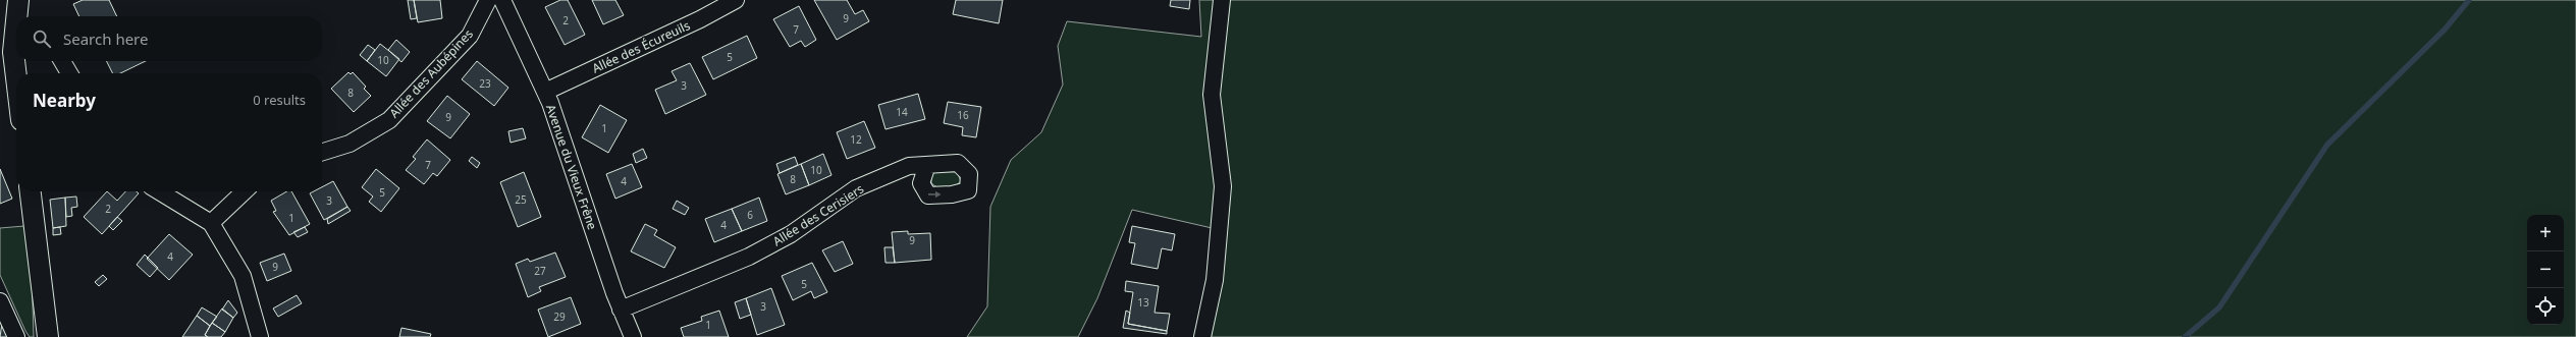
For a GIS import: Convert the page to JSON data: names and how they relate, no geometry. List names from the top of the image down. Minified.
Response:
{"streets":{"street":["Allée des Écureuils","Allée des Aubépines","Avenue du Vieux Frêne","Allée des Cerisiers"]},"crossings":[["Allée des Écureuils","Avenue du Vieux Frêne"],["Avenue du Vieux Frêne","Allée des Cerisiers"]],"house_numbers":["9","2","7","5","10","23","3","8","14","16","9","1","12","7","10","8","4","5","25","3","2","6","1","4","9","4","9","27","5","13","3","29","1"],"page":{"search":"Search here","heading":["Nearby","0 results"],"map_buttons":["+","−"]}}
